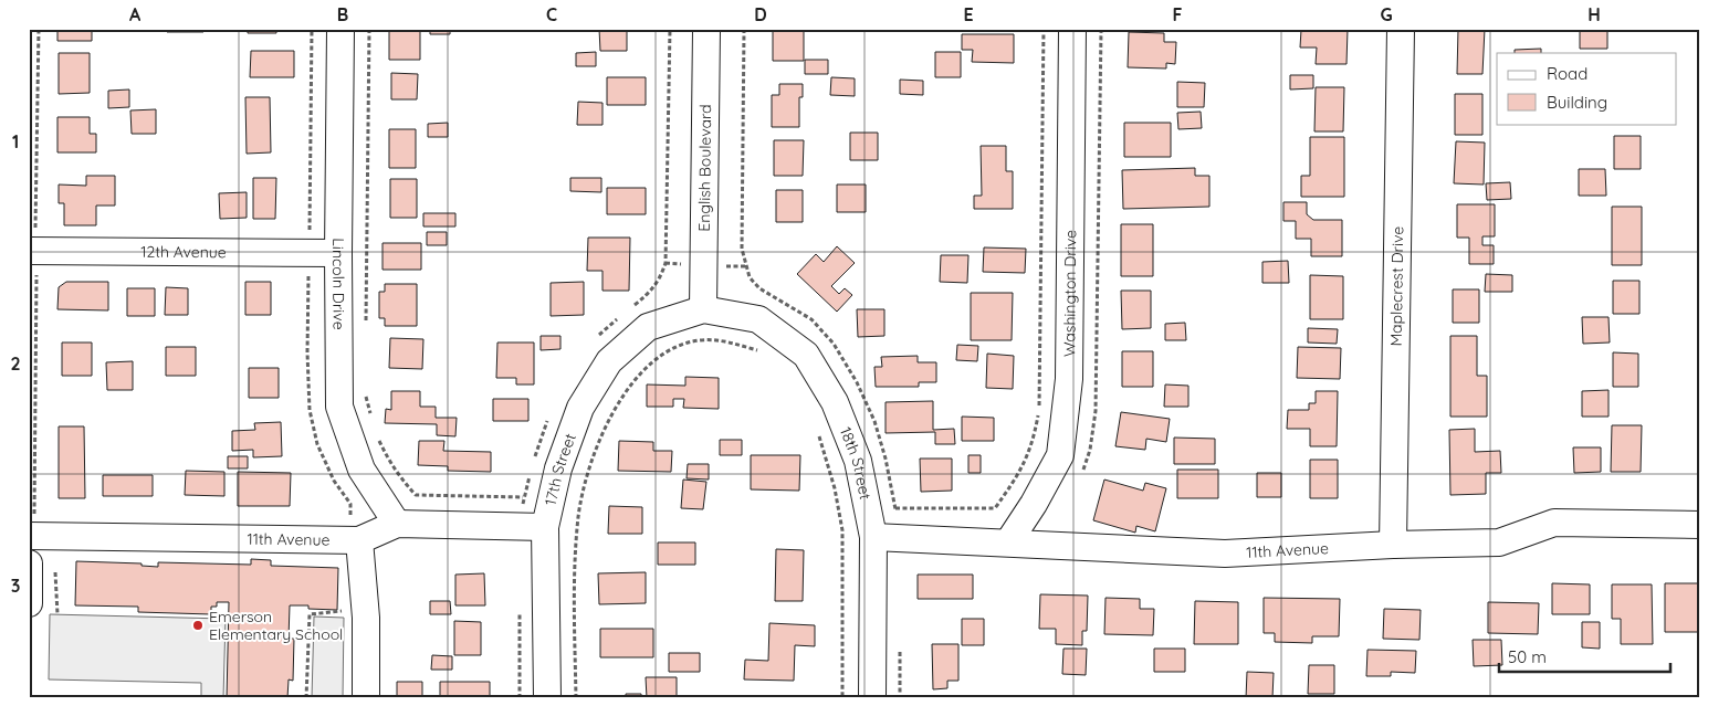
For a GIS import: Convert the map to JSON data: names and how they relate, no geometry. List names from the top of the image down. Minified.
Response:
{"streets":{"street":["English Boulevard","12th Avenue","Lincoln Drive","Maplecrest Drive","Washington Drive","18th Street","17th Street","11th Avenue"]},"crossings":[["English Boulevard","18th Street"],["English Boulevard","17th Street"],["12th Avenue","Lincoln Drive"],["Lincoln Drive","11th Avenue"],["Maplecrest Drive","11th Avenue"],["Washington Drive","11th Avenue"],["18th Street","17th Street"],["18th Street","11th Avenue"],["17th Street","11th Avenue"]],"places":["Emerson Elementary School"],"legend":["Road","Building"],"scale_bar":"50 m","grid":{"columns":["A","B","C","D","E","F","G","H"],"rows":["1","2","3"]}}
